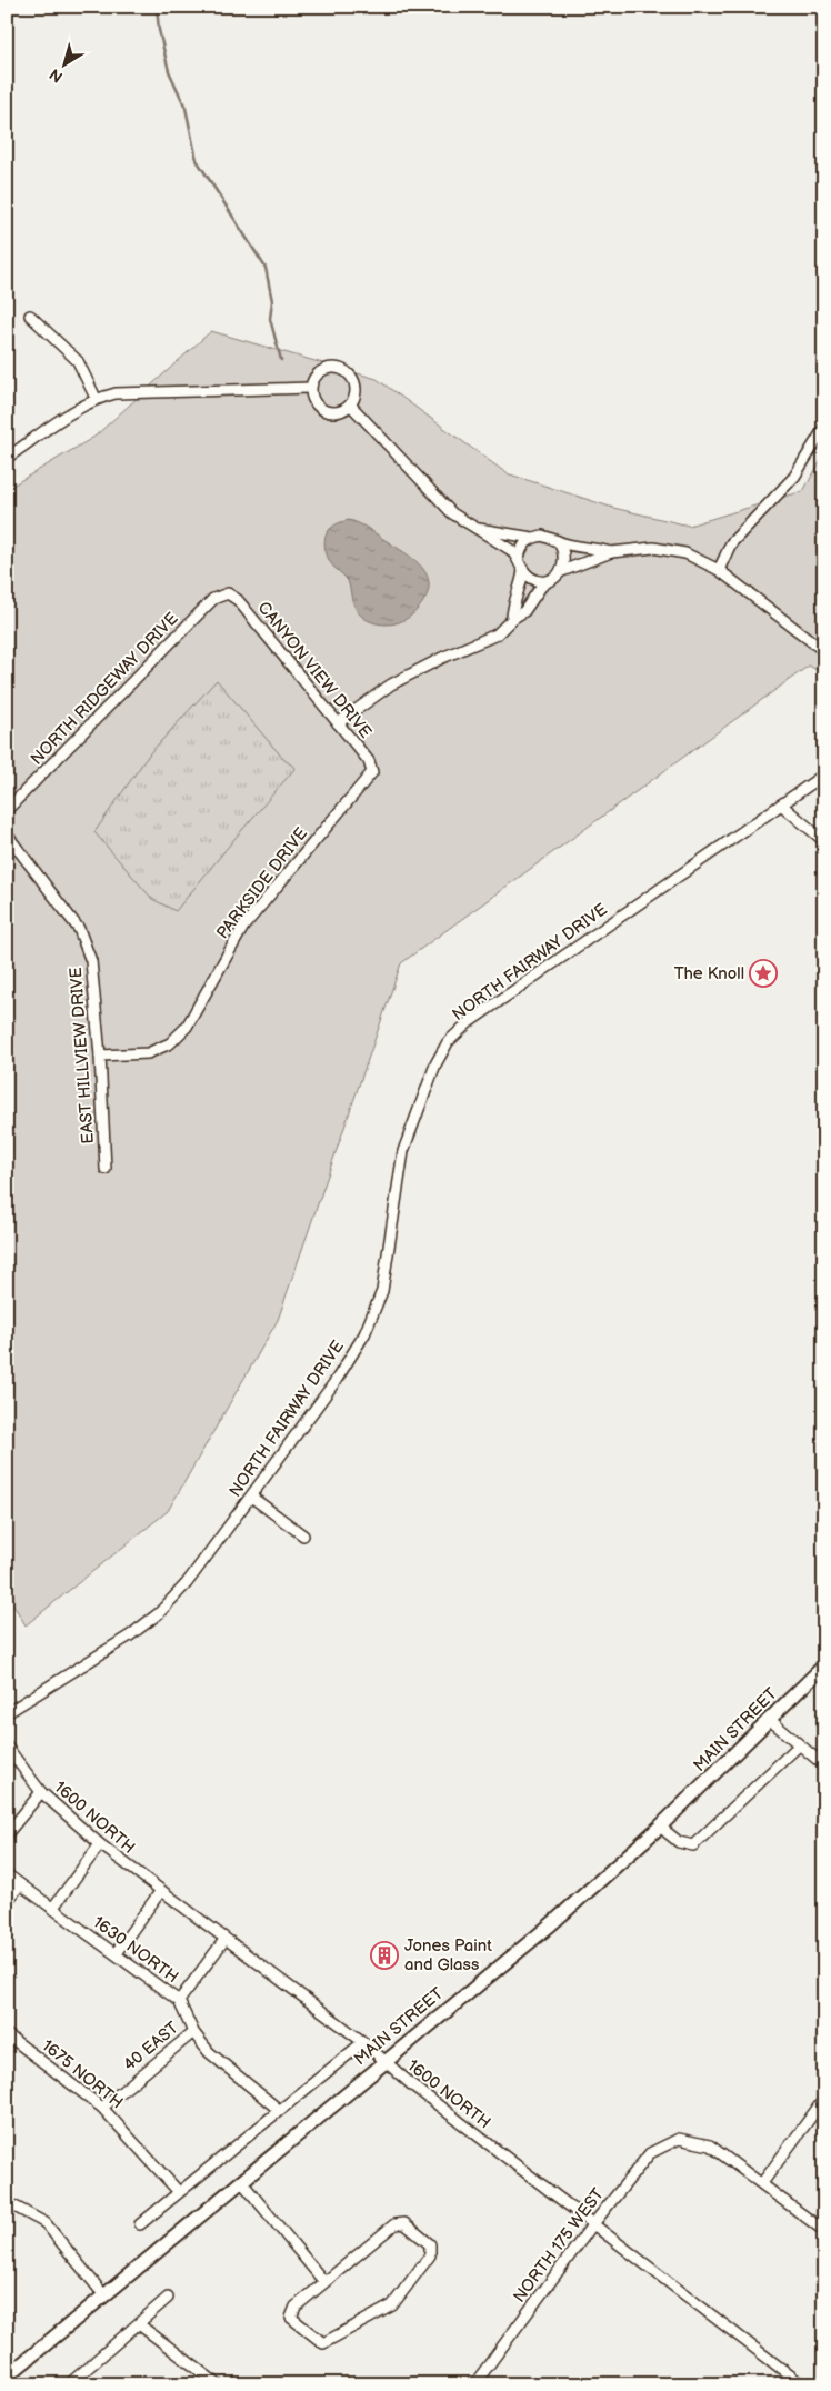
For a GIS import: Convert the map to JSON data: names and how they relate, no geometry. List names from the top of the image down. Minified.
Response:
{"streets":{"main road":["MAIN STREET"],"street":["CANYON VIEW DRIVE","NORTH RIDGEWAY DRIVE","PARKSIDE DRIVE","NORTH FAIRWAY DRIVE","EAST HILLVIEW DRIVE","1600 NORTH","1630 NORTH","40 EAST","1675 NORTH","NORTH 175 WEST"]},"crossings":[["CANYON VIEW DRIVE","NORTH RIDGEWAY DRIVE"],["CANYON VIEW DRIVE","PARKSIDE DRIVE"],["PARKSIDE DRIVE","EAST HILLVIEW DRIVE"],["MAIN STREET","1600 NORTH"],["1600 NORTH","NORTH 175 WEST"],["1630 NORTH","40 EAST"],["40 EAST","1675 NORTH"]],"places":{"place":["The Knoll"],"building":["Jones Paint and Glass"]},"north":"bottom left"}
